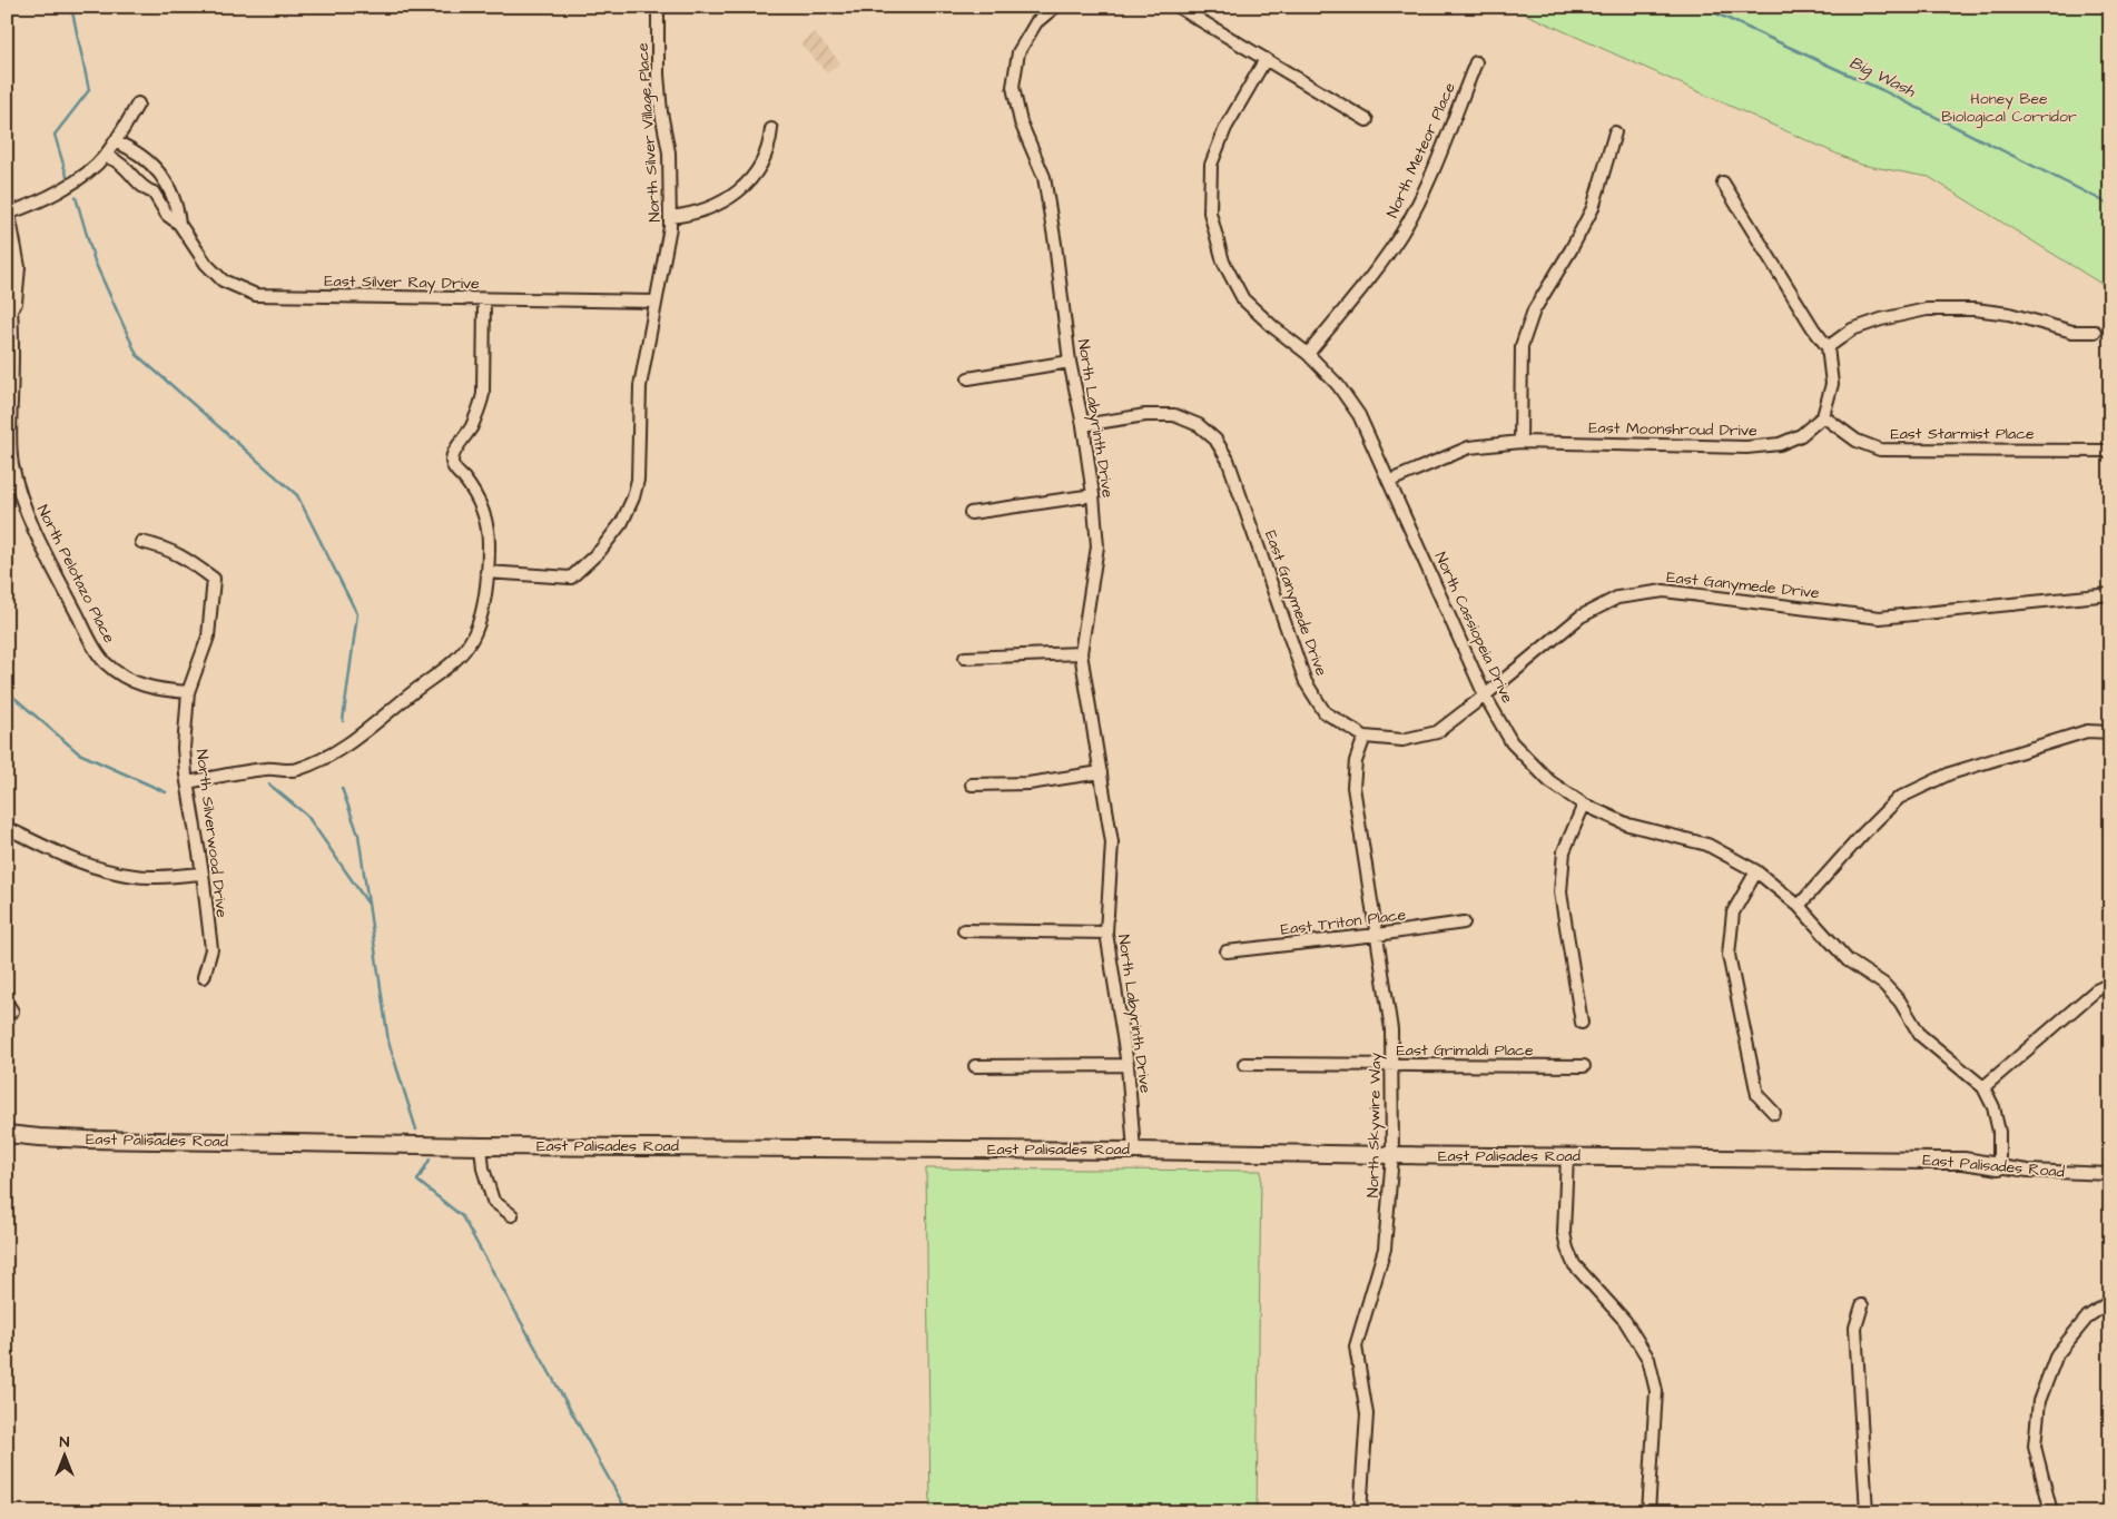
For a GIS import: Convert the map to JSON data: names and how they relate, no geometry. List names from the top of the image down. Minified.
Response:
{"streets":{"street":["North Silver Village Place","North Meteor Place","East Silver Ray Drive","North Labyrinth Drive","East Moonshroud Drive","East Starmist Place","North Pelotazo Place","East Ganymede Drive","North Cassiopeia Drive","North Silverwood Drive","East Triton Place","East Grimaldi Place","North Skywire Way","East Palisades Road"]},"crossings":[["North Silver Village Place","East Silver Ray Drive"],["North Meteor Place","North Cassiopeia Drive"],["North Labyrinth Drive","East Ganymede Drive"],["North Labyrinth Drive","East Palisades Road"],["East Moonshroud Drive","East Starmist Place"],["East Moonshroud Drive","North Cassiopeia Drive"],["North Pelotazo Place","North Silverwood Drive"],["East Ganymede Drive","North Cassiopeia Drive"],["East Ganymede Drive","North Skywire Way"],["North Cassiopeia Drive","East Palisades Road"],["East Triton Place","North Skywire Way"],["East Grimaldi Place","North Skywire Way"],["North Skywire Way","East Palisades Road"]],"water":["Big Wash"],"parks":["Honey Bee Biological Corridor"],"north":"top"}
